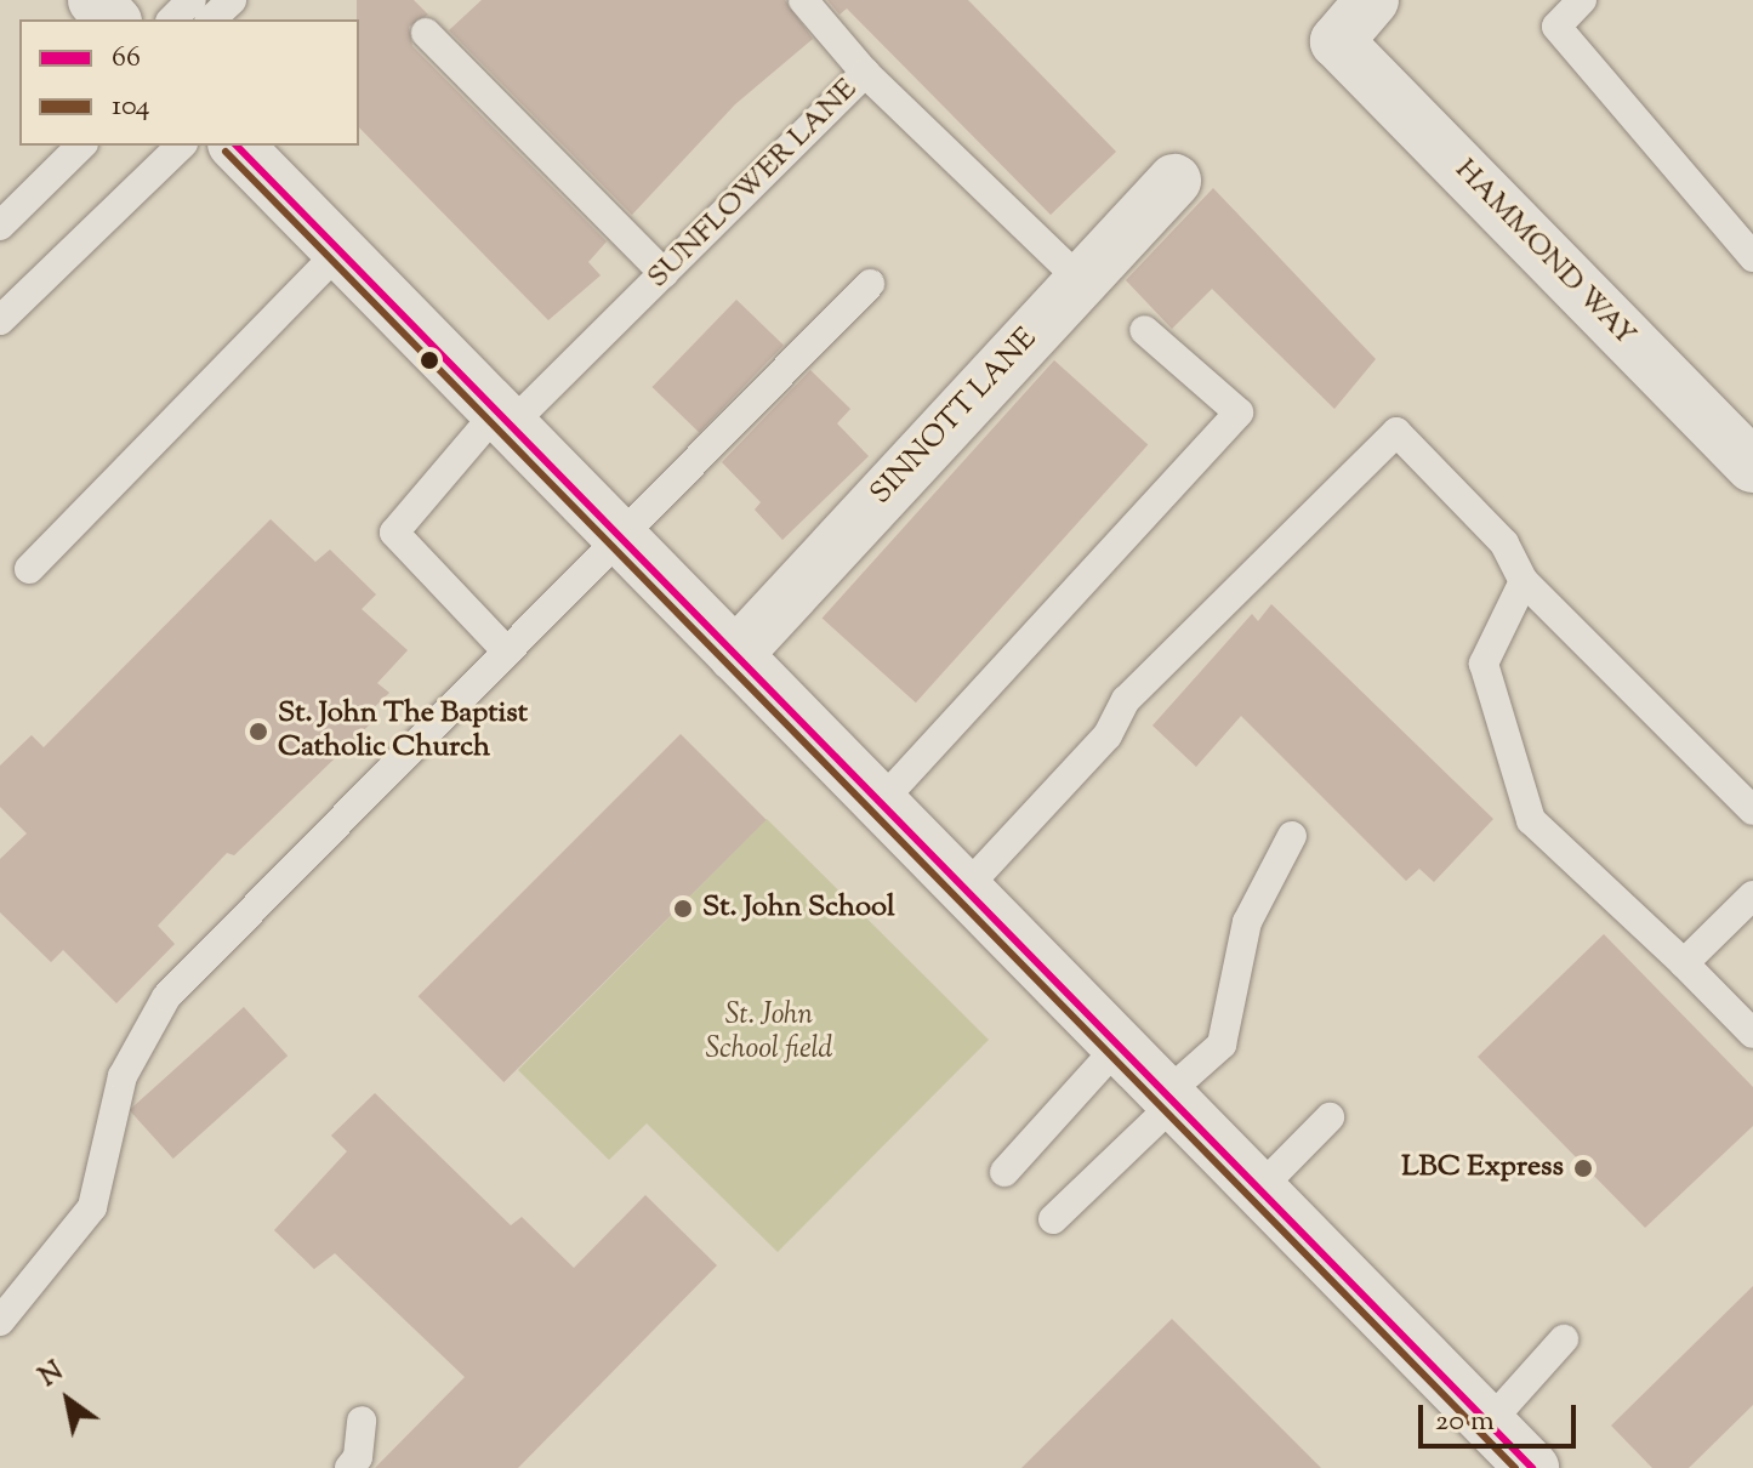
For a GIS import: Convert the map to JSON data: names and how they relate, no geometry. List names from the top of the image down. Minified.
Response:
{"streets":{"main road":["HAMMOND WAY","SINNOTT LANE"],"lane":["SUNFLOWER LANE"]},"crossings":[["SUNFLOWER LANE","SINNOTT LANE"]],"parks":["St. John School field"],"places":["St. John The Baptist Catholic Church","St. John School","LBC Express"],"lines":["transit line 66","transit line 104"],"legend":["66","104"],"scale_bar":"20 m","north":"top left"}
